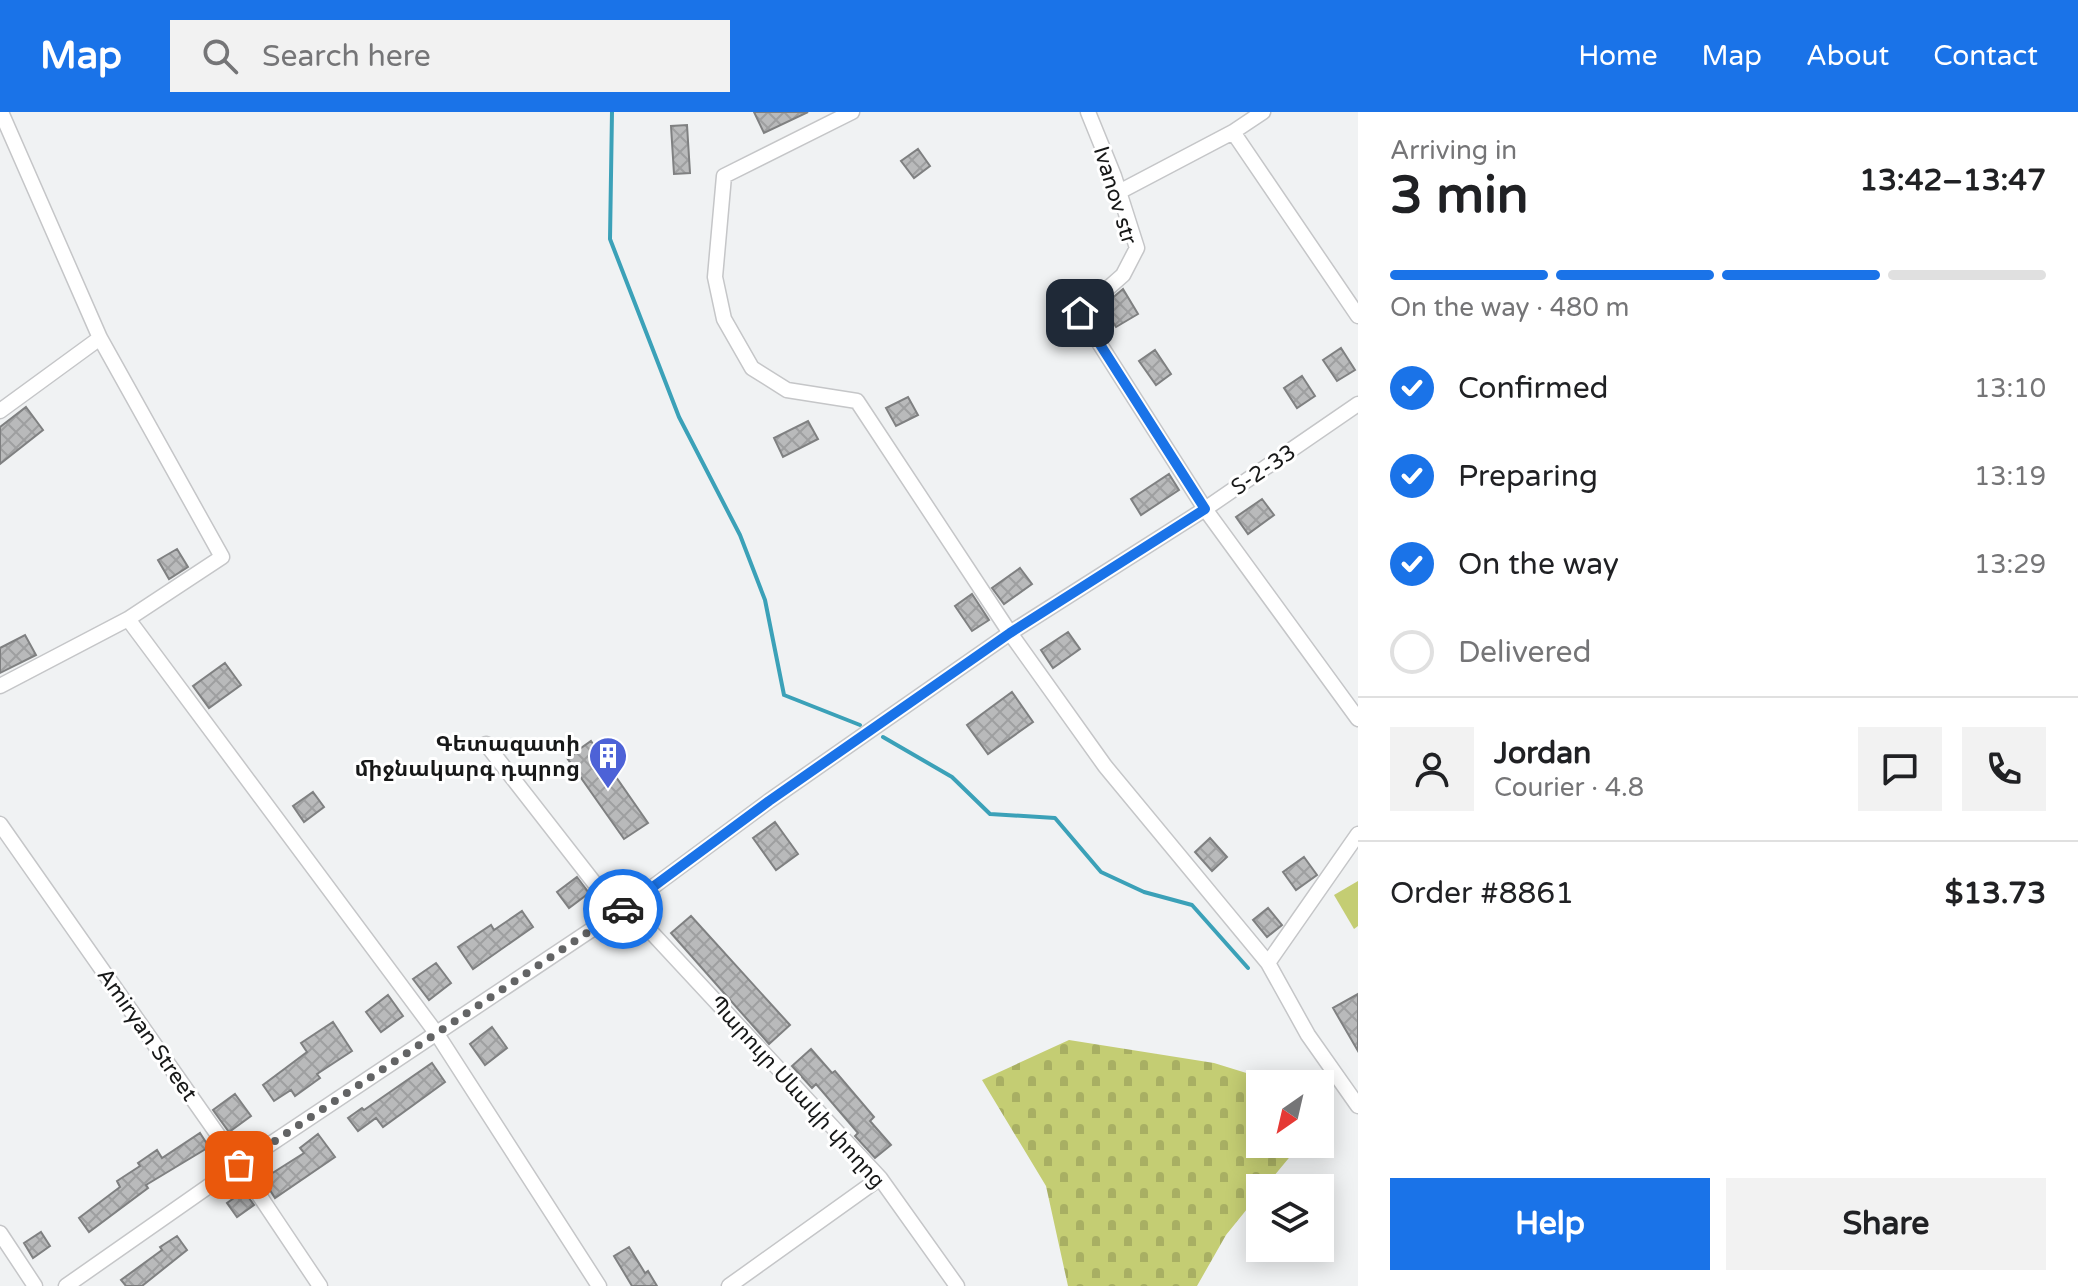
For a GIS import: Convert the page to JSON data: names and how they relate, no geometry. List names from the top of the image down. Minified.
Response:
{"streets":{"street":["Ivanov str","Տ-2-33","Amiryan Street","Պարույր Սևակի փողոց"]},"crossings":[["Ivanov str","Տ-2-33"],["Տ-2-33","Amiryan Street"],["Տ-2-33","Պարույր Սևակի փողոց"]],"places":{"building":["Գետազատի միջնակարգ դպրոց"]},"north":"bottom left","page":{"header":"Map","search":"Search here","nav":["Home","Map","About","Contact"],"heading":["3 min","Arriving in","13:42–13:47"],"panel":["Jordan","Courier · 4.8","Order #8861","$13.73"],"bar":"On the way · 480 m","list":[["Confirmed","13:10"],["Preparing","13:19"],["On the way","13:29"],"Delivered"],"buttons":["Help","Share"]}}
